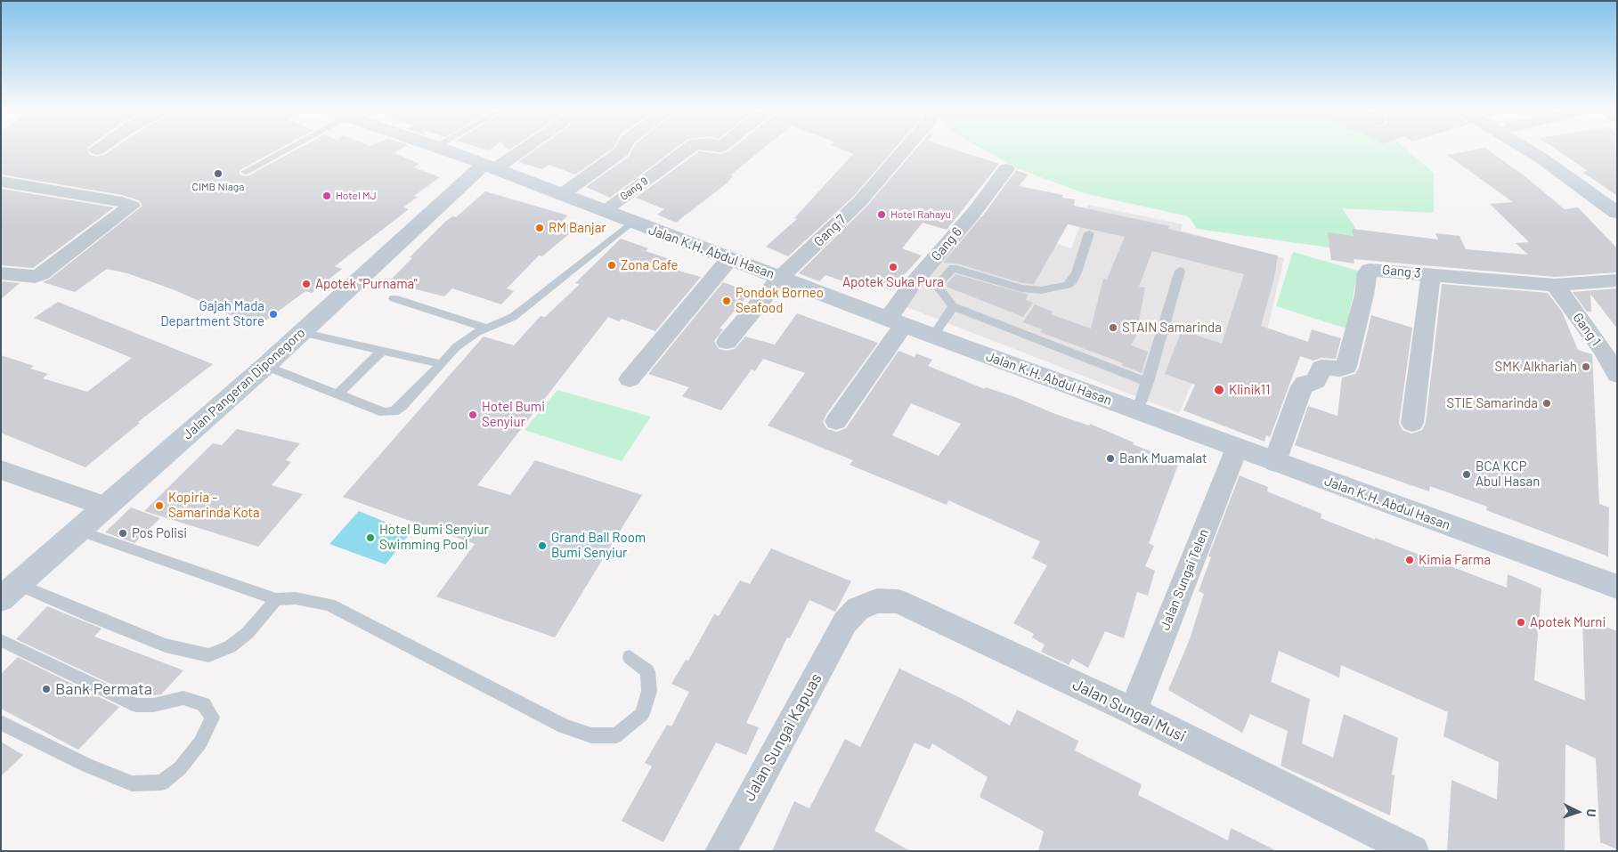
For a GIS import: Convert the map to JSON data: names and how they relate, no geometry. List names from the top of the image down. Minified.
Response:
{"streets":{"street":["Gang 9","Gang 7","Gang 6","Jalan K.H. Abdul Hasan","Gang 3","Gang 1","Jalan Pangeran Diponegoro","Jalan Sungai Telen","Jalan Sungai Musi","Jalan Sungai Kapuas"]},"crossings":[["Gang 9","Jalan K.H. Abdul Hasan"],["Gang 7","Jalan K.H. Abdul Hasan"],["Gang 6","Jalan K.H. Abdul Hasan"],["Jalan K.H. Abdul Hasan","Gang 3"],["Jalan K.H. Abdul Hasan","Jalan Pangeran Diponegoro"],["Jalan K.H. Abdul Hasan","Jalan Sungai Telen"],["Gang 3","Gang 1"],["Jalan Sungai Telen","Jalan Sungai Musi"],["Jalan Sungai Musi","Jalan Sungai Kapuas"]],"places":["CIMB Niaga","Hotel MJ","Hotel Rahayu","RM Banjar","Zona Cafe","Apotek Suka Pura","Apotek \"Purnama\"","Pondok Borneo Seafood","Gajah Mada Department Store","STAIN Samarinda","SMK Alkhariah","Klinik11","STIE Samarinda","Hotel Bumi Senyiur","Bank Muamalat","BCA KCP Abul Hasan","Kopiria - Samarinda Kota","Pos Polisi","Hotel Bumi Senyiur Swimming Pool","Grand Ball Room Bumi Senyiur","Kimia Farma","Apotek Murni","Bank Permata"],"north":"right"}
